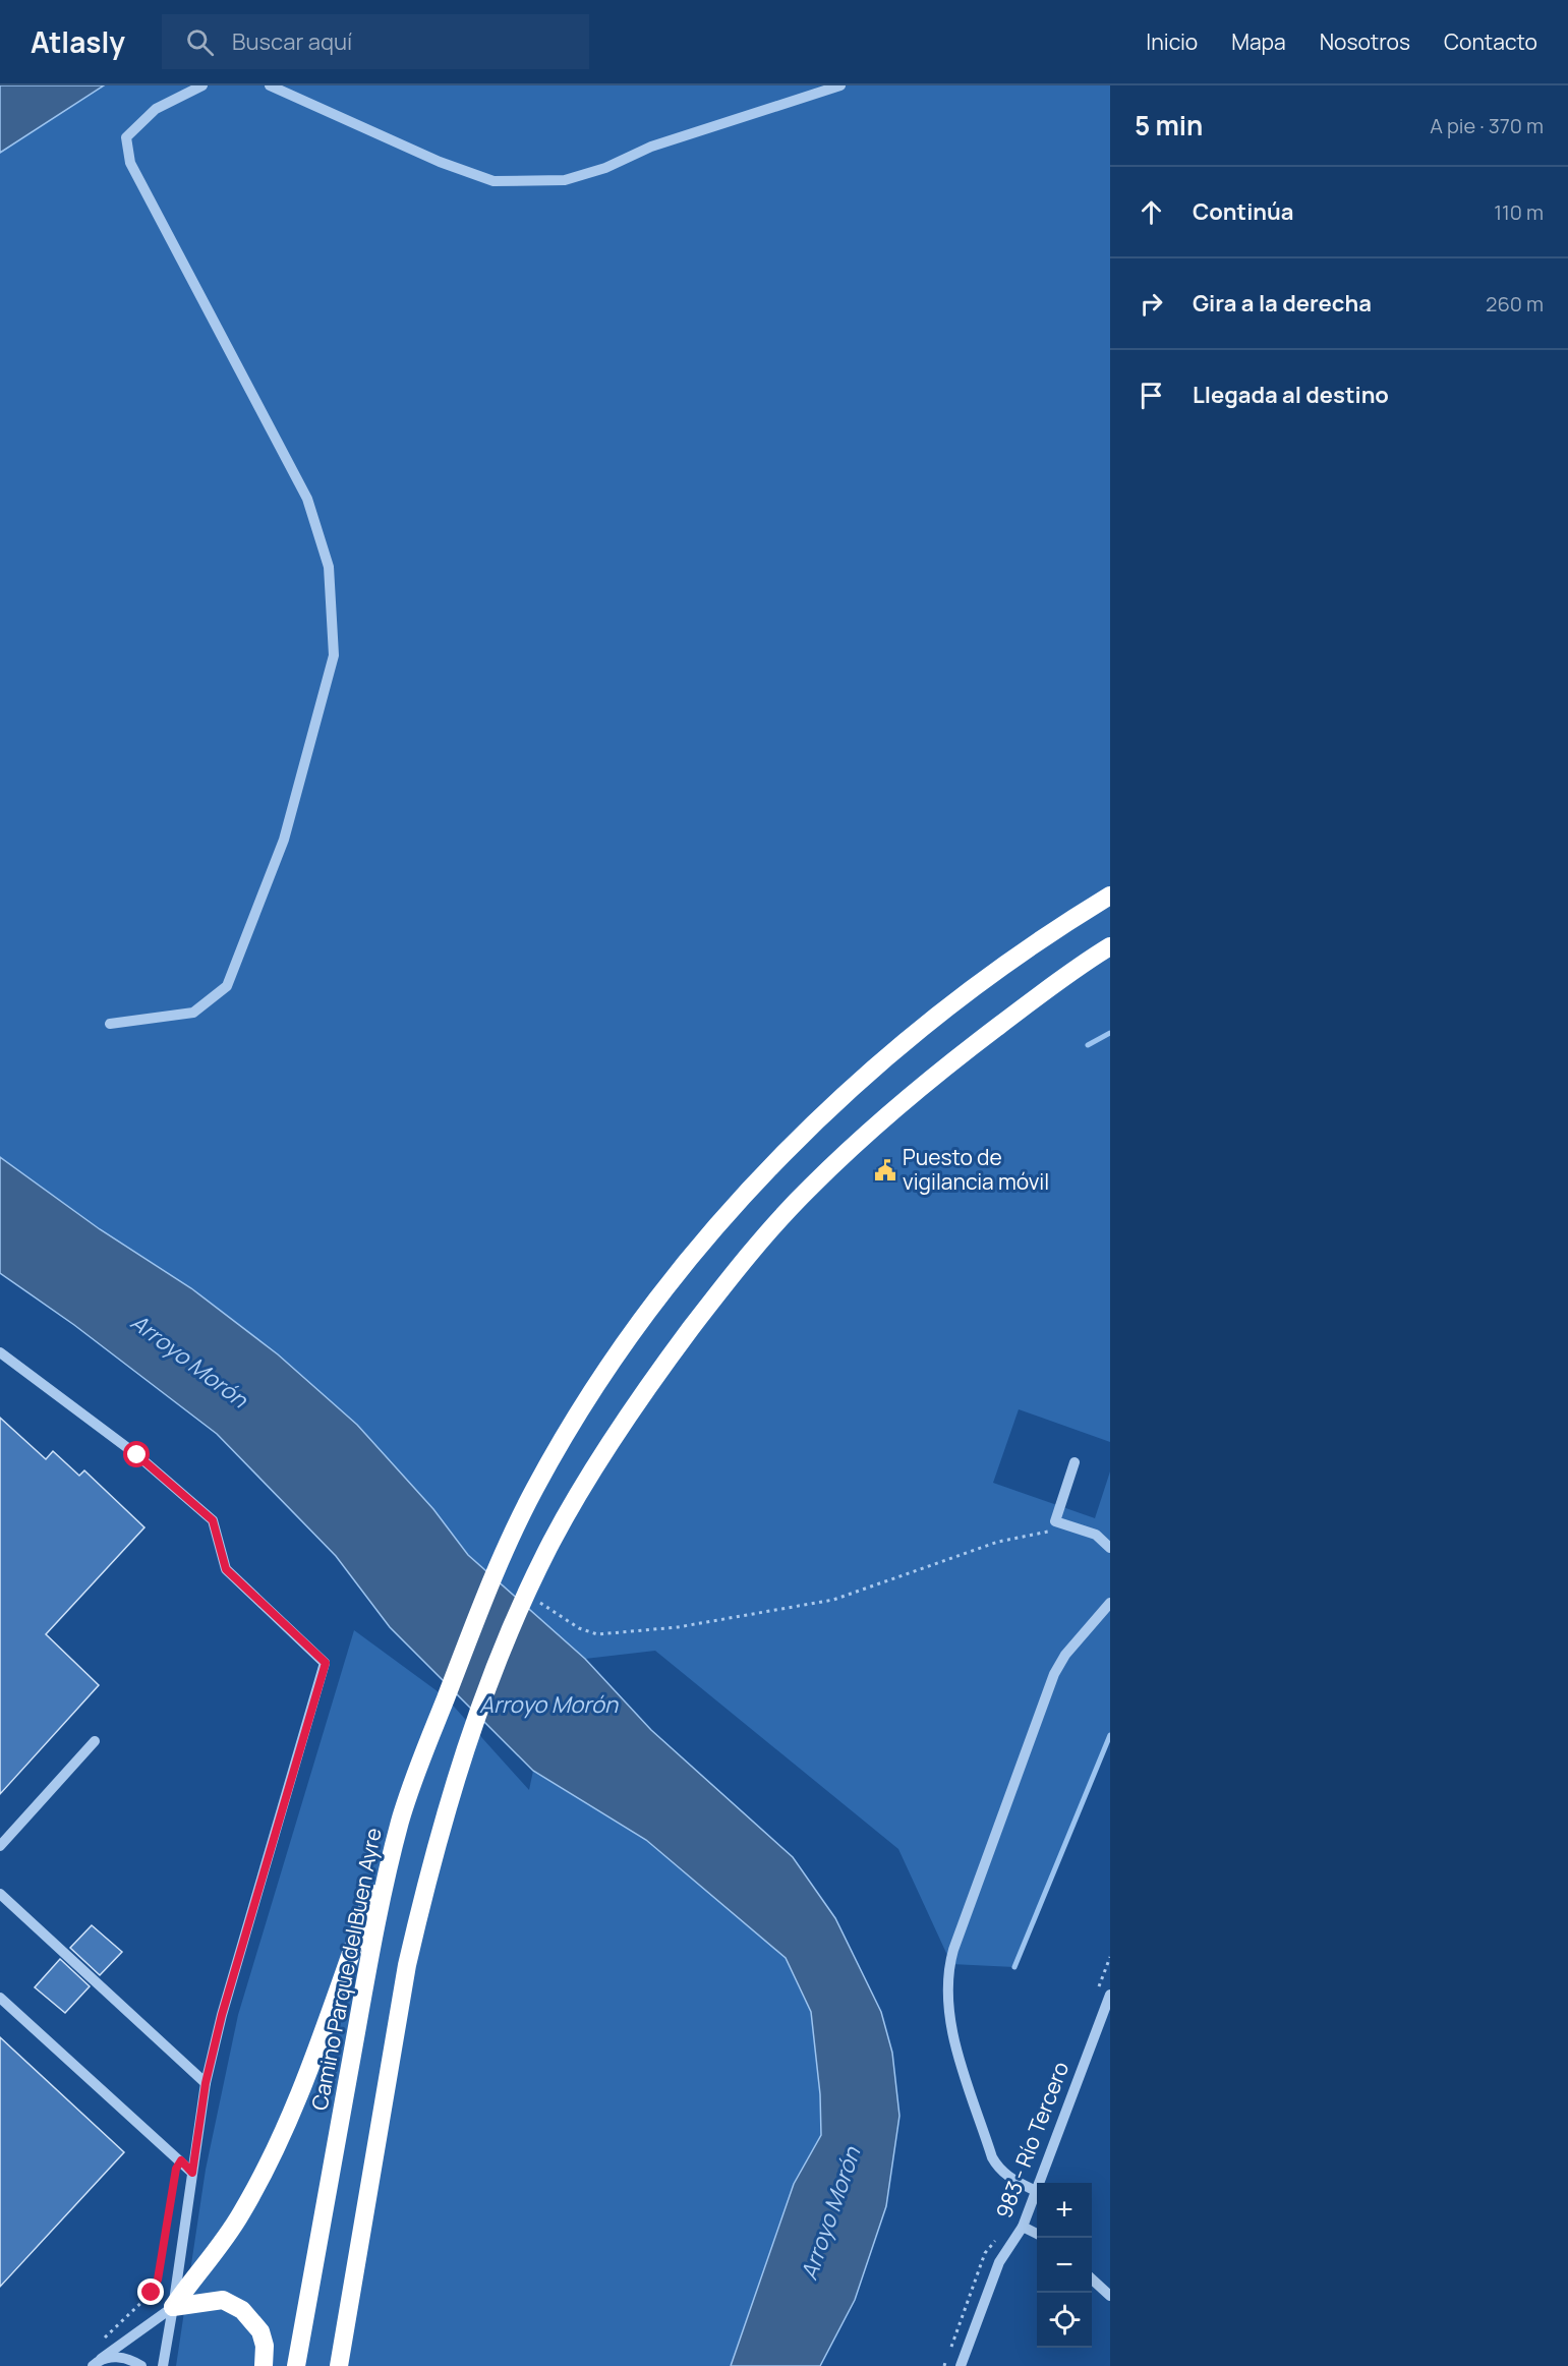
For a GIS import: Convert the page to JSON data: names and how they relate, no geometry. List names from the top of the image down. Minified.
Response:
{"streets":{"highway":["Camino Parque del Buen Ayre"],"street":["983 - Río Tercero"]},"water":["Arroyo Morón"],"places":{"public building":["Puesto de vigilancia móvil"]},"page":{"header":"Atlasly","search":"Buscar aquí","nav":["Inicio","Mapa","Nosotros","Contacto"],"heading":["5 min","A pie · 370 m"],"list":[["Continúa","110 m"],["Gira a la derecha","260 m"],"Llegada al destino"],"map_buttons":["+","−"]}}
